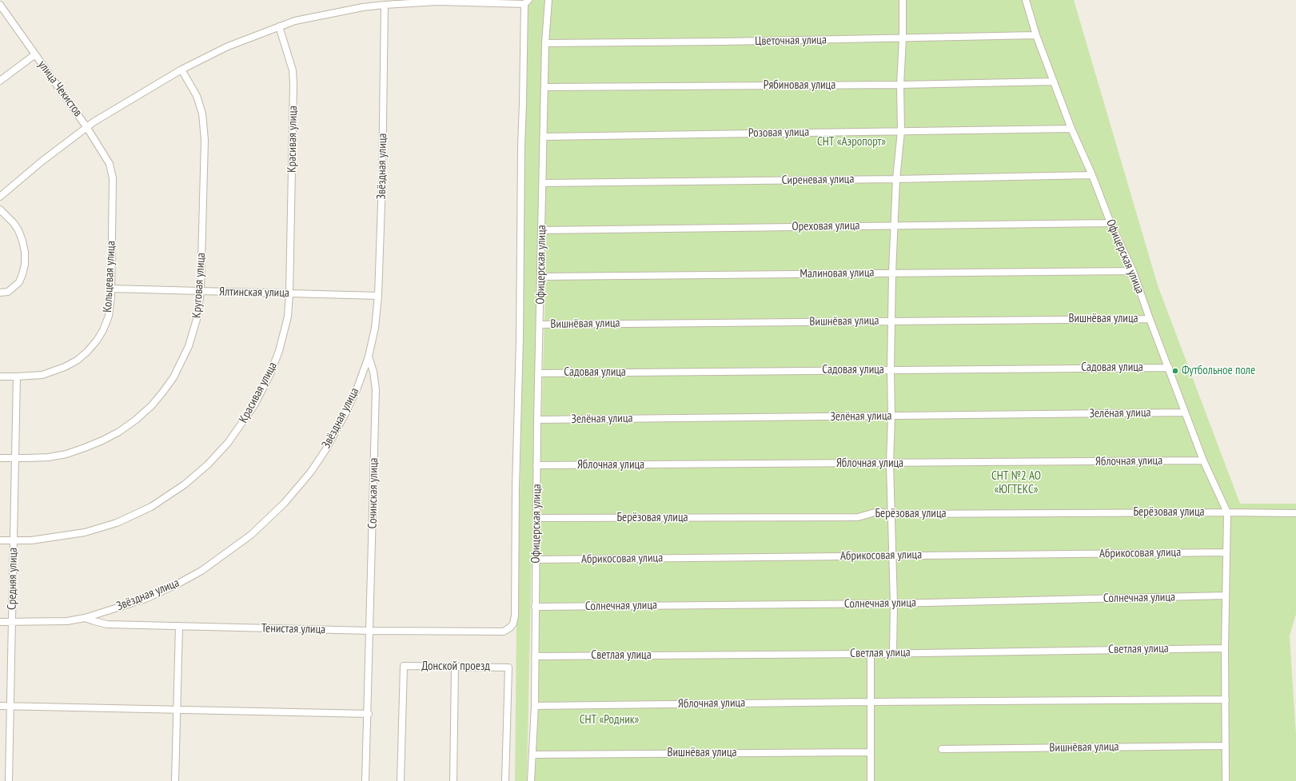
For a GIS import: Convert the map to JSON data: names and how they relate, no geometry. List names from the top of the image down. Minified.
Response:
{"streets":{"street":["Цветочная улица","Рябиновая улица","улица Чекистов","Розовая улица","Красивая улица","Звёздная улица","Сиреневая улица","Ореховая улица","Офицерская улица","Малиновая улица","Кольцевая улица","Круговая улица","Ялтинская улица","Вишнёвая улица","Садовая улица","Зелёная улица","Яблочная улица","Сочинская улица","Берёзовая улица","Абрикосовая улица","Средняя улица","Солнечная улица","Тенистая улица","Светлая улица","Донской проезд"]},"crossings":[["Цветочная улица","Офицерская улица"],["Рябиновая улица","Офицерская улица"],["улица Чекистов","Кольцевая улица"],["Розовая улица","Офицерская улица"],["Красивая улица","Ялтинская улица"],["Красивая улица","Средняя улица"],["Звёздная улица","Ялтинская улица"],["Звёздная улица","Сочинская улица"],["Звёздная улица","Средняя улица"],["Звёздная улица","Тенистая улица"],["Сиреневая улица","Офицерская улица"],["Ореховая улица","Офицерская улица"],["Офицерская улица","Малиновая улица"],["Офицерская улица","Вишнёвая улица"],["Офицерская улица","Садовая улица"],["Офицерская улица","Зелёная улица"],["Офицерская улица","Яблочная улица"],["Офицерская улица","Берёзовая улица"],["Офицерская улица","Абрикосовая улица"],["Офицерская улица","Солнечная улица"],["Офицерская улица","Светлая улица"],["Кольцевая улица","Ялтинская улица"],["Кольцевая улица","Средняя улица"],["Круговая улица","Ялтинская улица"],["Круговая улица","Средняя улица"],["Сочинская улица","Тенистая улица"]],"parks":["СНТ «Аэропорт»","СНТ №2 АО «ЮГТЕКС»","СНТ «Родник»"],"places":["Футбольное поле"]}
